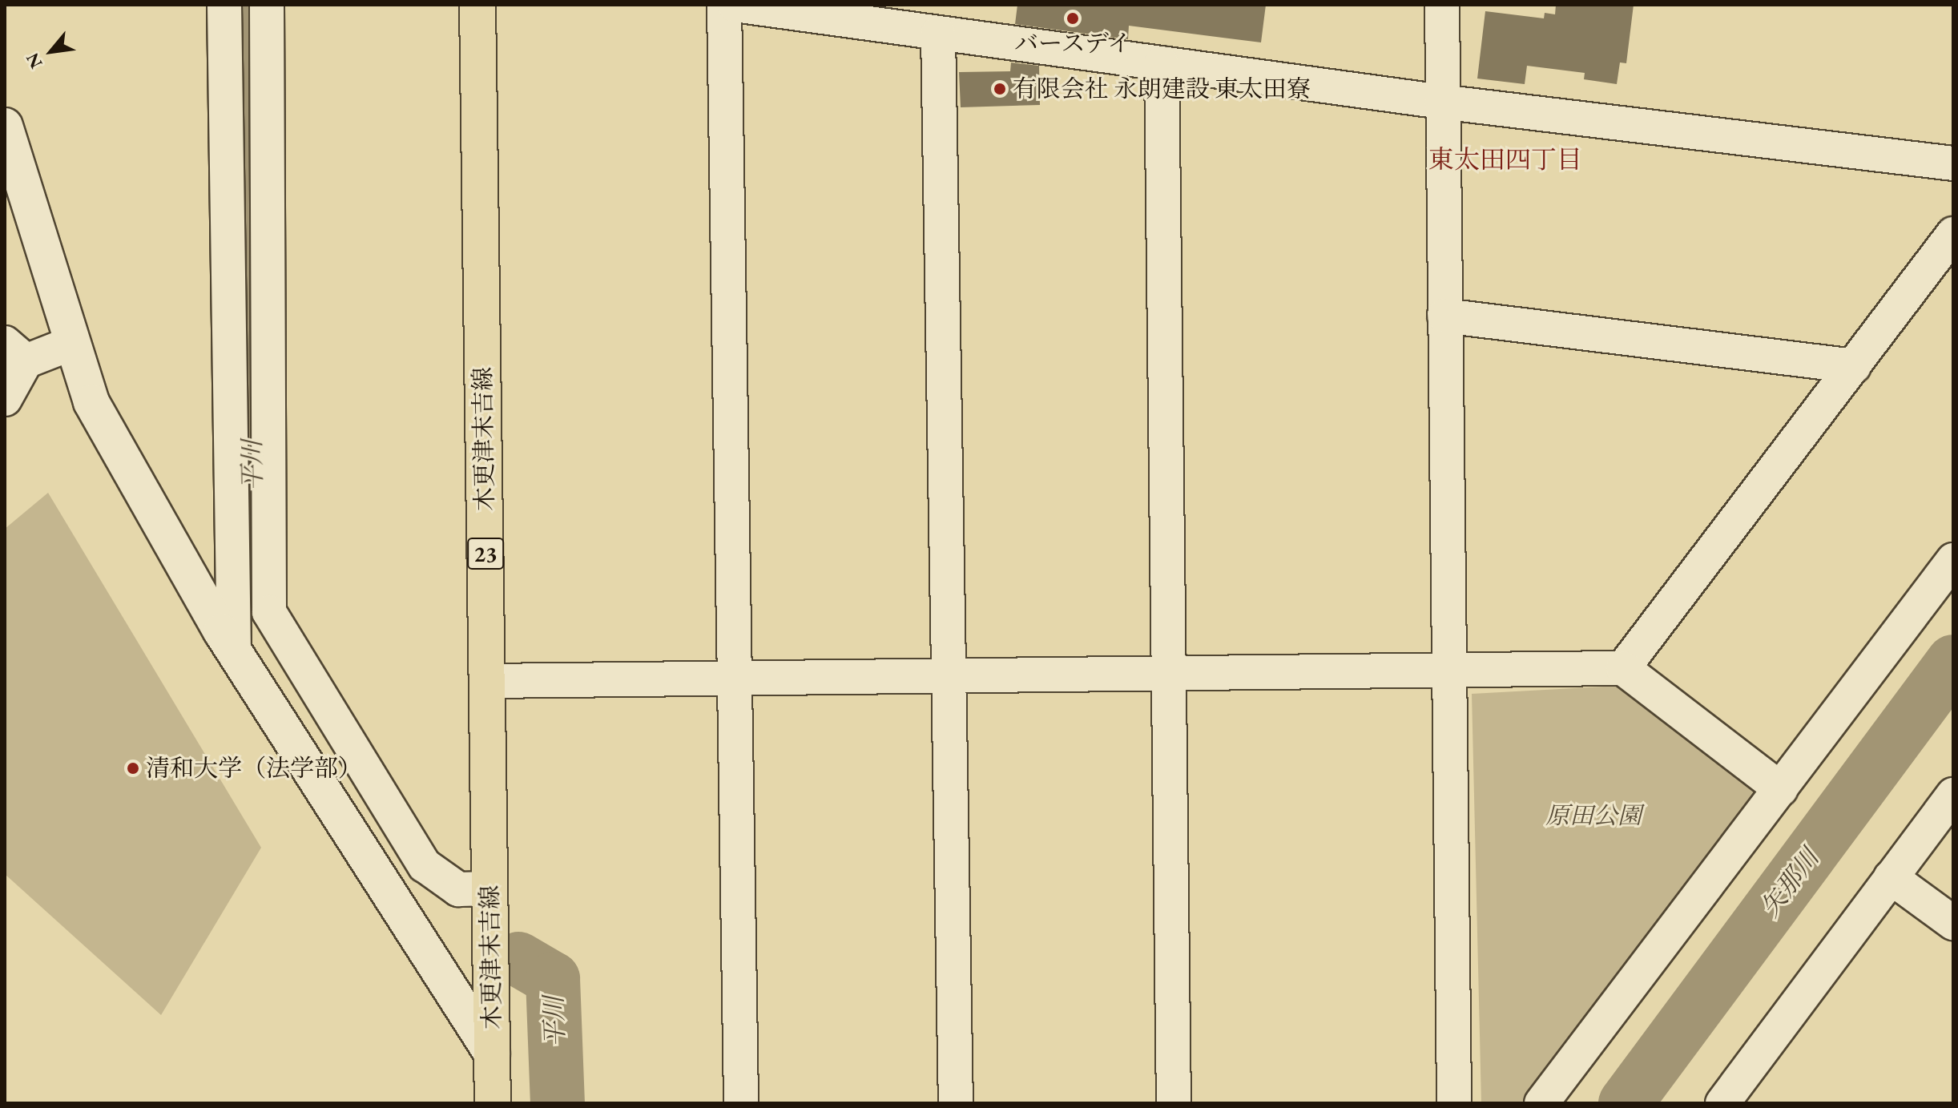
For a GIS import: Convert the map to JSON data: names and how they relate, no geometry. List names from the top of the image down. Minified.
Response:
{"streets":{"main road":["木更津末吉線","23"]},"districts":["東太田四丁目"],"water":["平川","矢那川"],"parks":["原田公園"],"places":["バースデイ","有限会社 永朗建設 東太田寮","清和大学（法学部）"],"north":"bottom left"}
